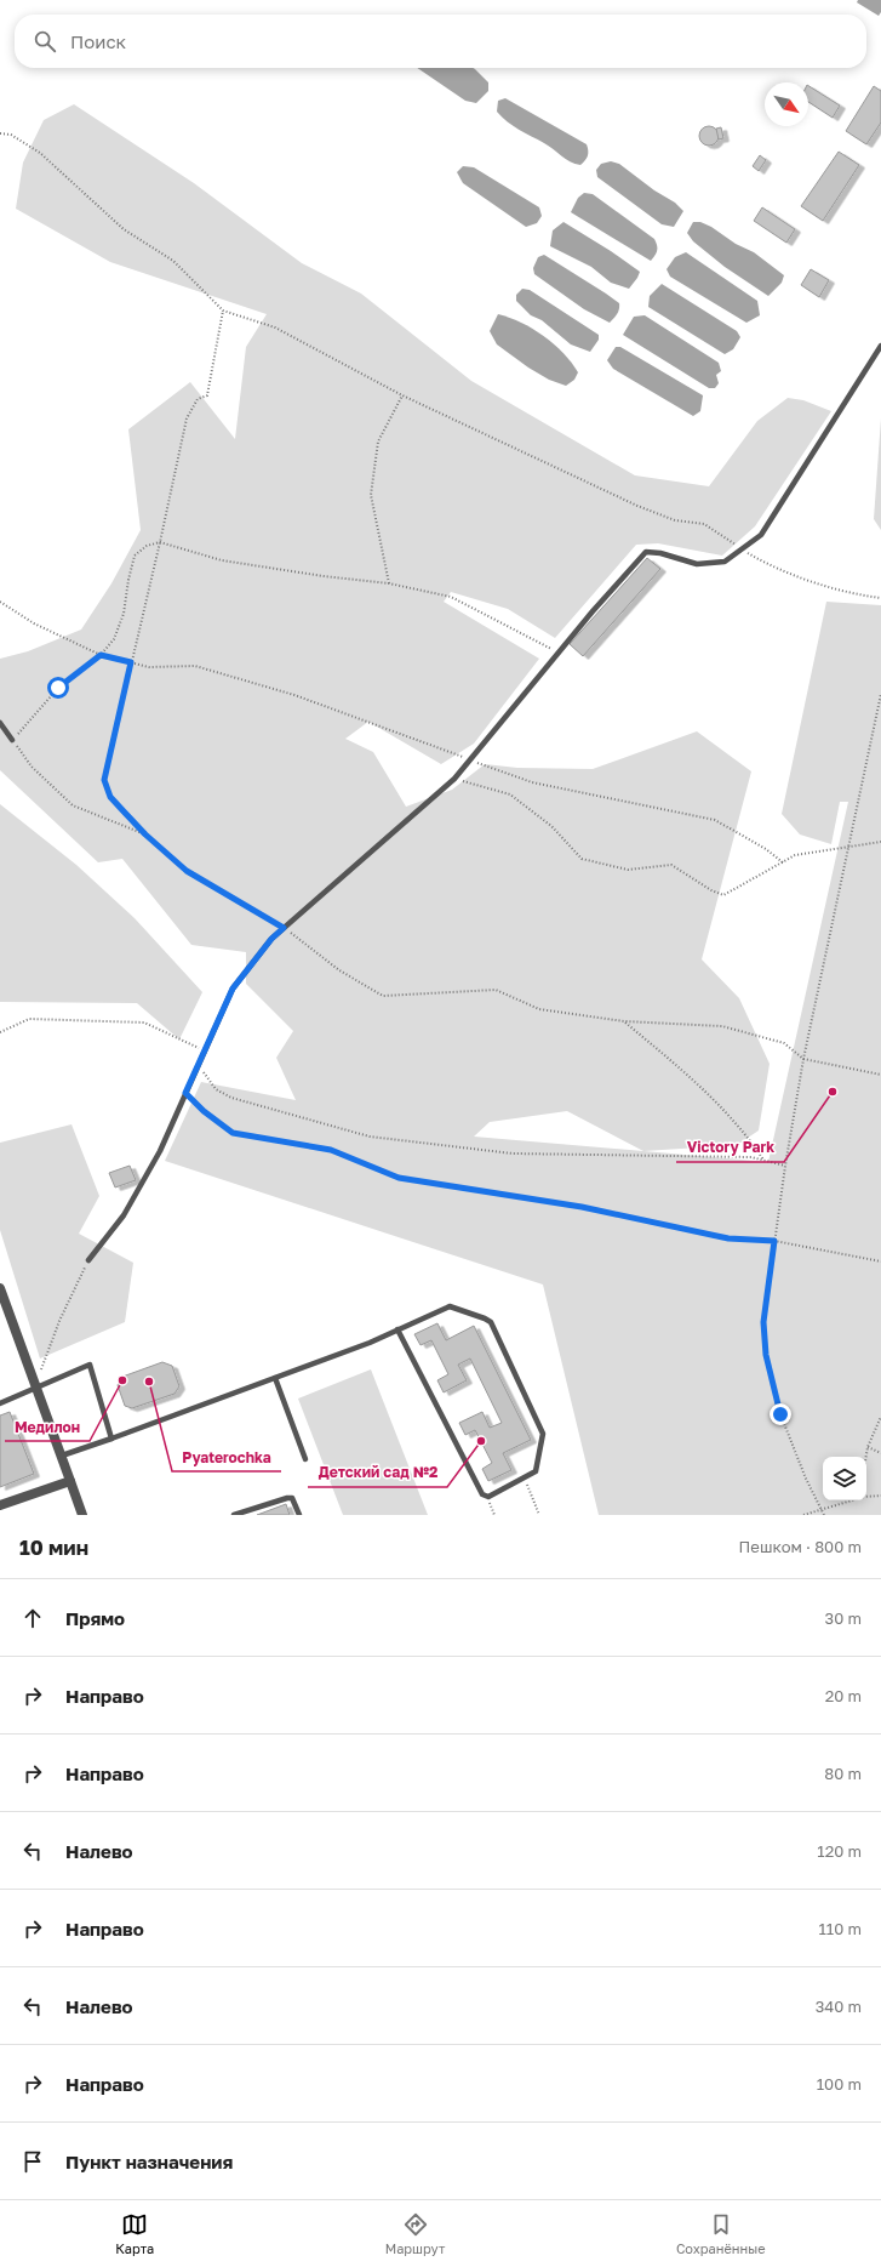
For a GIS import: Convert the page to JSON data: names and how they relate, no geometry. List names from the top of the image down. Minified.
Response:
{"places":["Victory Park","Медилон","Pyaterochka","Детский сад №2"],"north":"bottom right","page":{"search":"Поиск","heading":["10 мин","Пешком · 800 m"],"list":[["Прямо","30 m"],["Направо","20 m"],["Направо","80 m"],["Налево","120 m"],["Направо","110 m"],["Налево","340 m"],["Направо","100 m"],"Пункт назначения"],"nav":["Карта","Маршрут","Сохранённые"]}}
